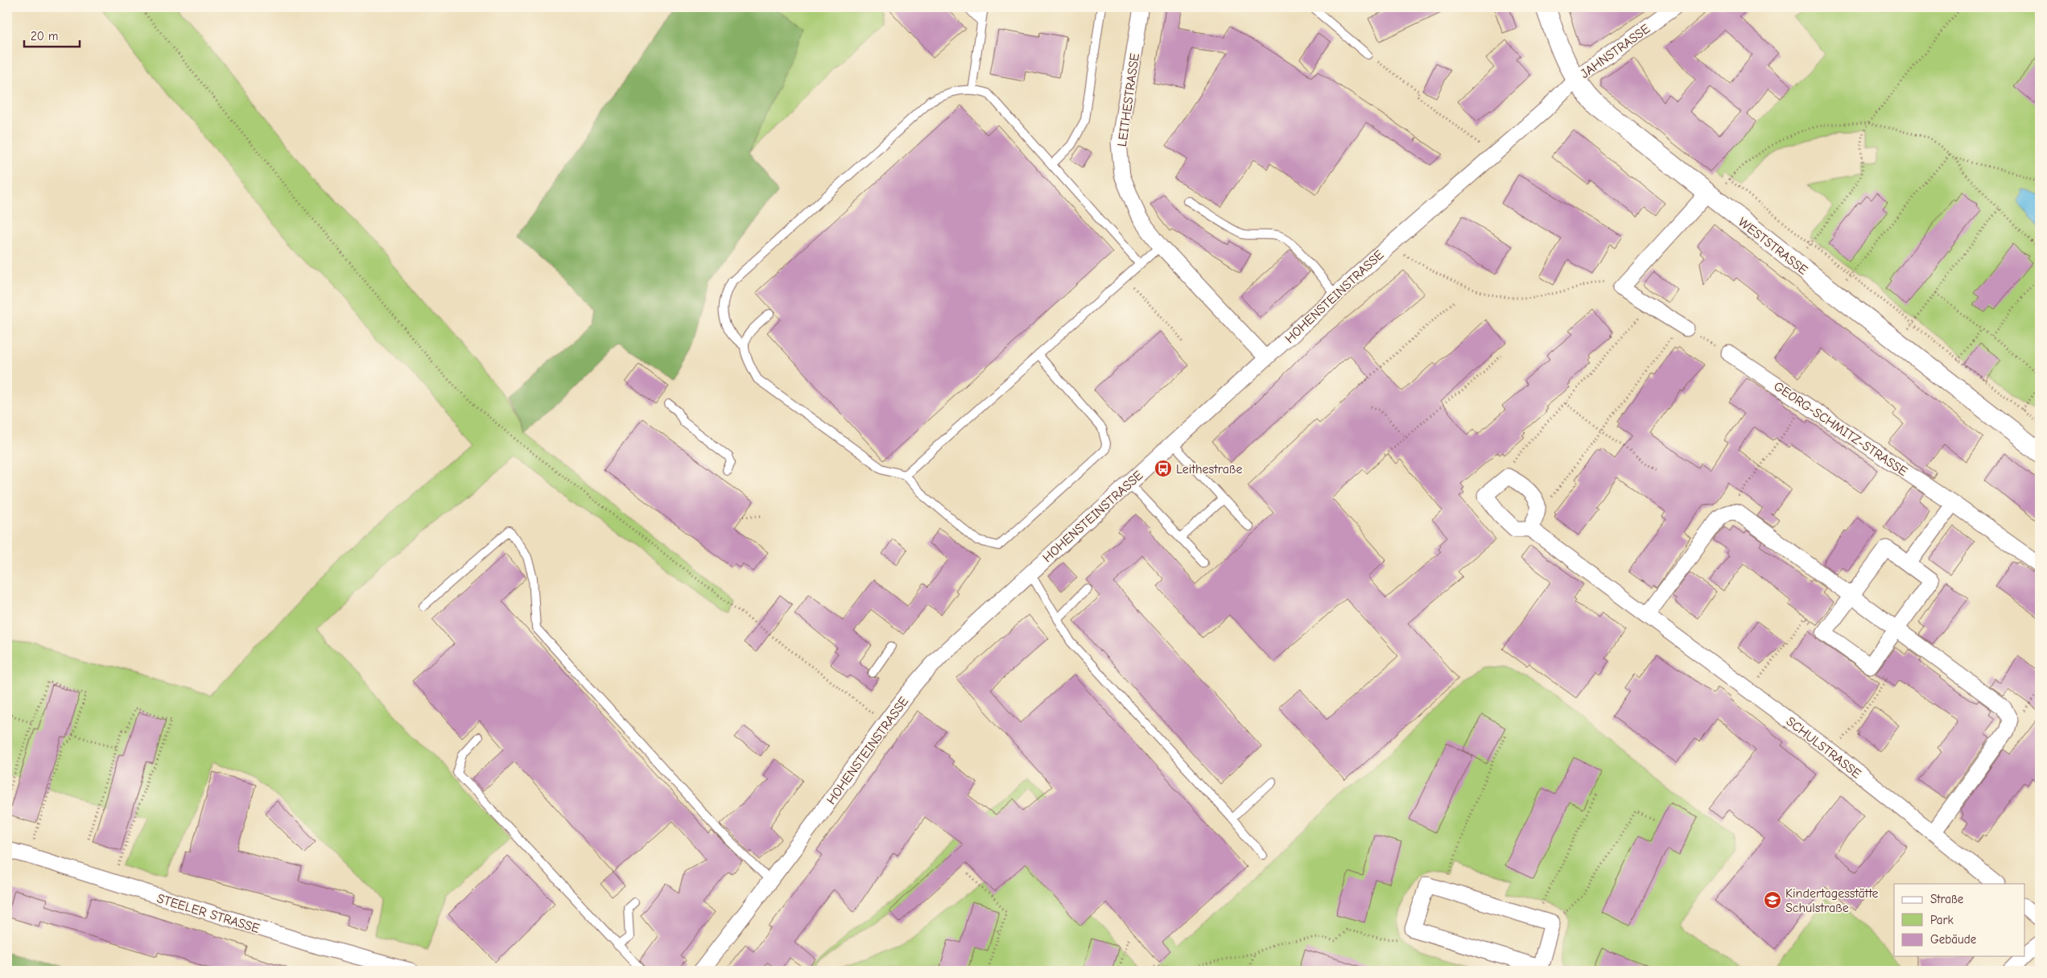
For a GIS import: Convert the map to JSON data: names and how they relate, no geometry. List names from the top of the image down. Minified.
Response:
{"streets":{"street":["JAHNSTRASSE","LEITHESTRASSE","WESTSTRASSE","HOHENSTEINSTRASSE","GEORG-SCHMITZ-STRASSE","SCHULSTRASSE","STEELER STRASSE"]},"crossings":[["JAHNSTRASSE","WESTSTRASSE"],["JAHNSTRASSE","HOHENSTEINSTRASSE"],["LEITHESTRASSE","HOHENSTEINSTRASSE"],["WESTSTRASSE","HOHENSTEINSTRASSE"]],"places":{"bus stop":["Leithestraße"],"school or university":["Kindertagesstätte Schulstraße"]},"legend":["Straße","Park","Gebäude"],"scale_bar":"20 m"}
